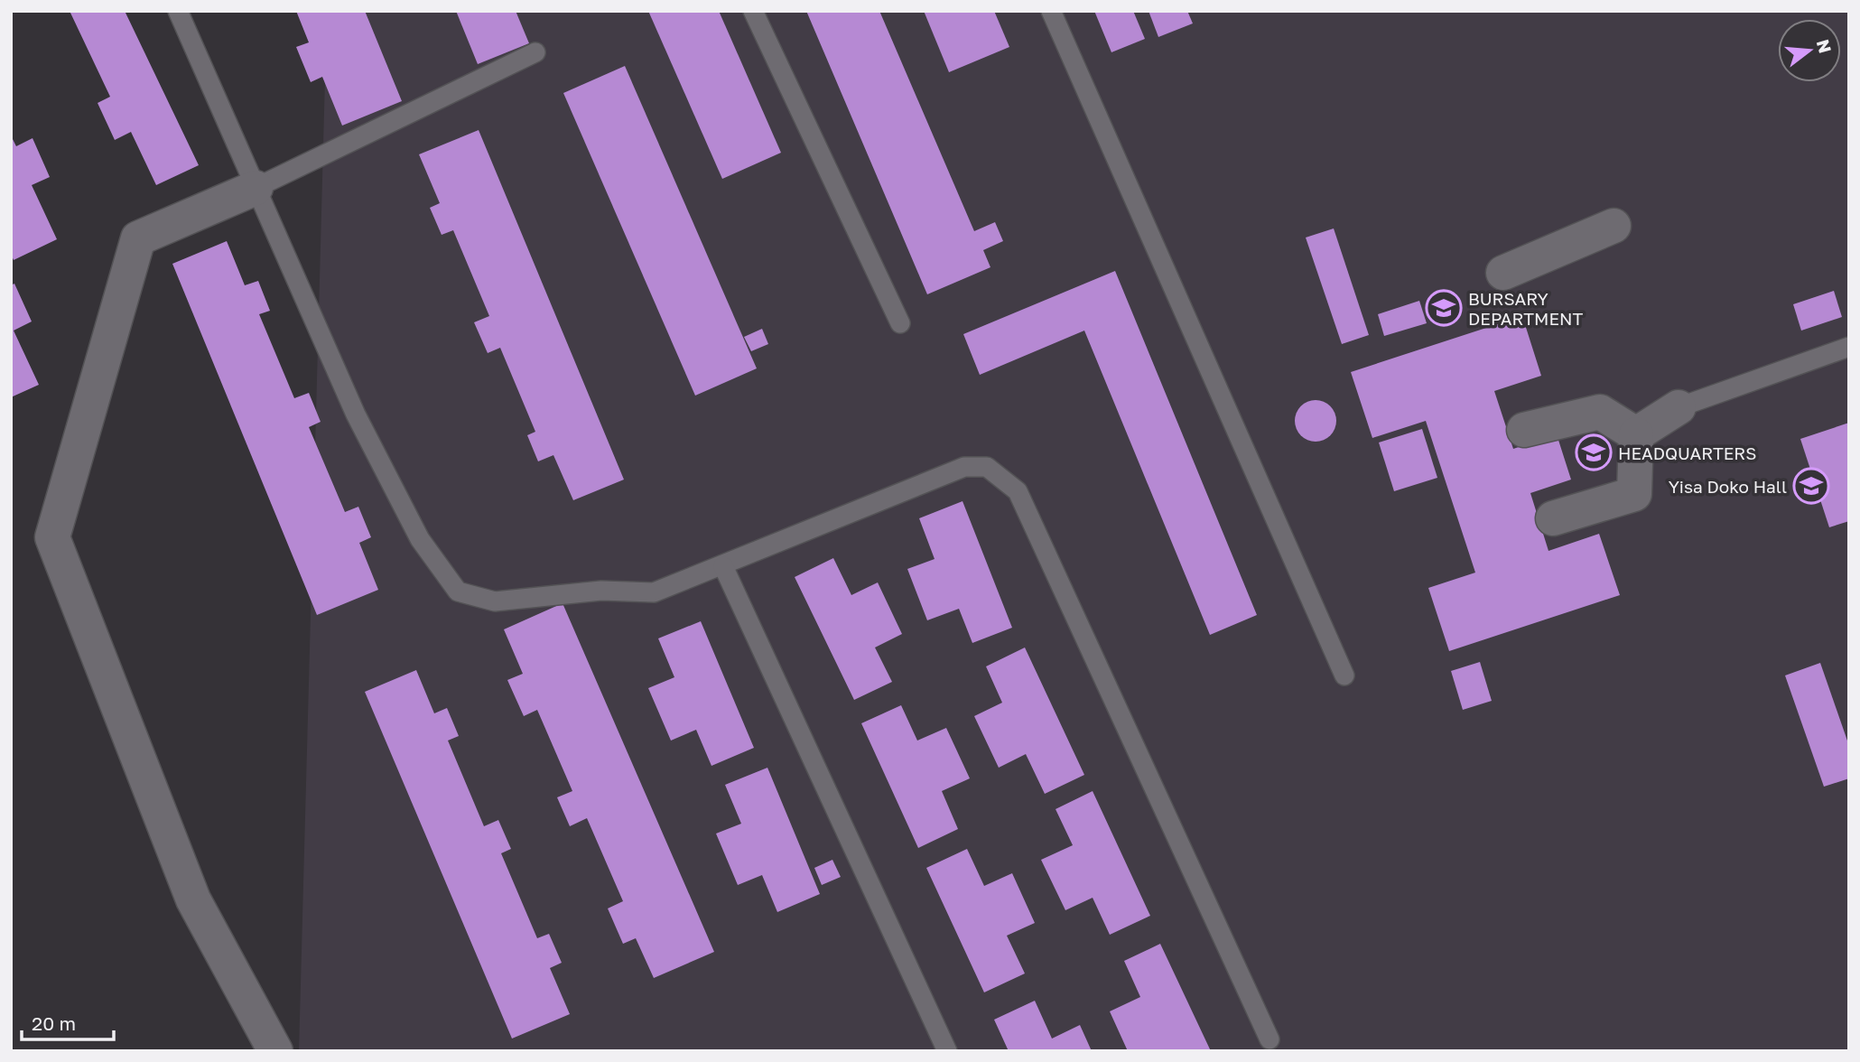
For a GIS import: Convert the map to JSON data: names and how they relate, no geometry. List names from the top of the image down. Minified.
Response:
{"places":{"school or university":["BURSARY DEPARTMENT","HEADQUARTERS","Yisa Doko Hall"]},"scale_bar":"20 m","north":"right"}
